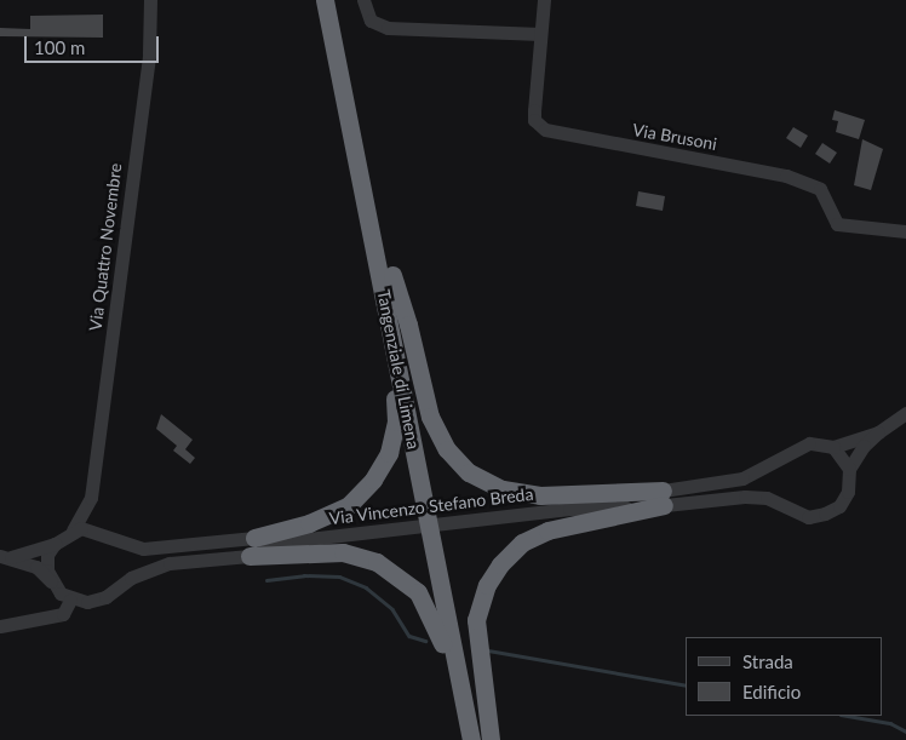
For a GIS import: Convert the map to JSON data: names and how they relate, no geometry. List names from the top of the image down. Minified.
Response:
{"streets":{"highway":["Tangenziale di Limena"],"street":["Via Brusoni","Via Quattro Novembre","Via Vincenzo Stefano Breda"]},"crossings":[["Via Quattro Novembre","Via Vincenzo Stefano Breda"]],"legend":["Strada","Edificio"],"scale_bar":"100 m"}
